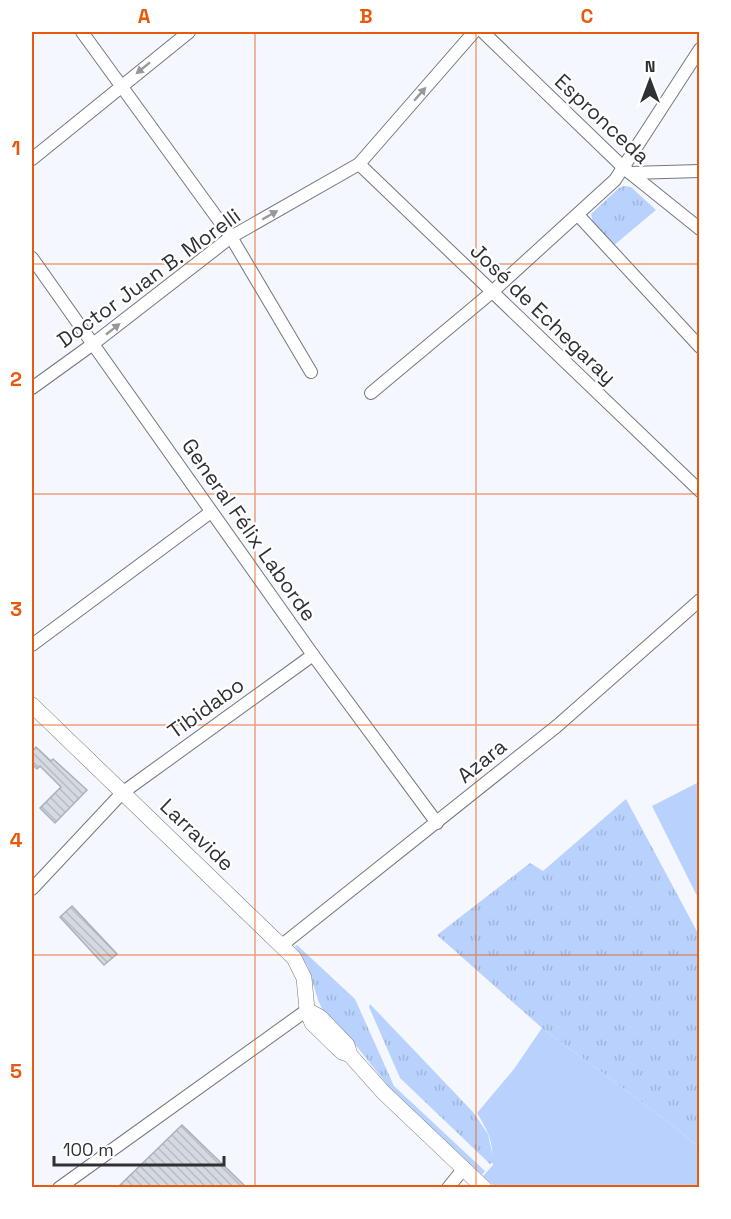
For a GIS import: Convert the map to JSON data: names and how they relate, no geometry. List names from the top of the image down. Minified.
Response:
{"streets":{"street":["Espronceda","Doctor Juan B. Morelli","José de Echegaray","General Félix Laborde","Tibidabo","Azara","Larravide"]},"crossings":[["Doctor Juan B. Morelli","José de Echegaray"],["Doctor Juan B. Morelli","General Félix Laborde"],["General Félix Laborde","Tibidabo"],["General Félix Laborde","Azara"],["Tibidabo","Larravide"],["Azara","Larravide"]],"one_way":["Doctor Juan B. Morelli"],"scale_bar":"100 m","north":"top","grid":{"columns":["A","B","C"],"rows":["1","2","3","4","5"]}}
